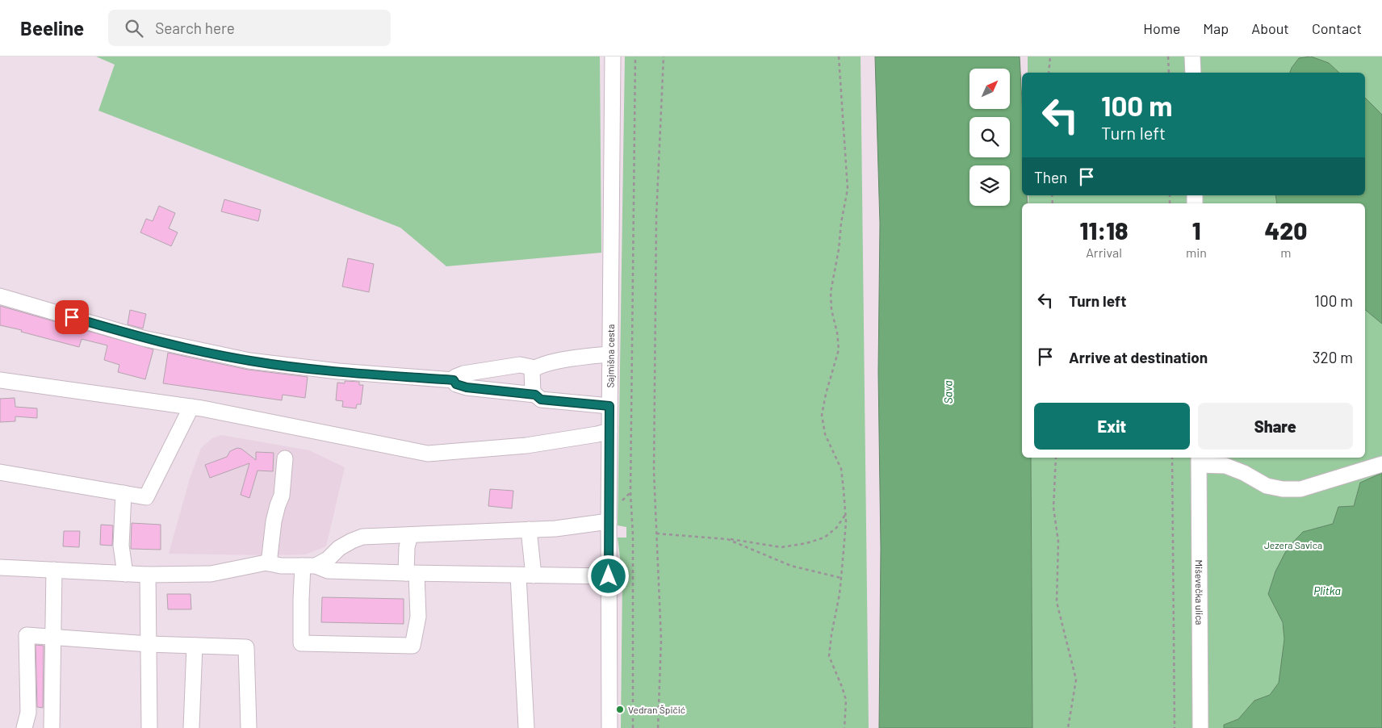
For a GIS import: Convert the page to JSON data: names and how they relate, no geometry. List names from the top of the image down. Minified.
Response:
{"streets":{"street":["Sajmišna cesta","Miševečka ulica"]},"water":["Sava","Plitka"],"parks":["Jezera Savica"],"places":["Vedran Špičić"],"north":"top right","page":{"header":"Beeline","search":"Search here","nav":["Home","Map","About","Contact"],"turn":["100 m","Turn left"],"then":"Then","eta":["11:18","Arrival","1","min","420","m"],"list":[{"name":"Turn left","value":"100 m"},{"name":"Arrive at destination","value":"320 m"}],"buttons":["Exit","Share"]}}
